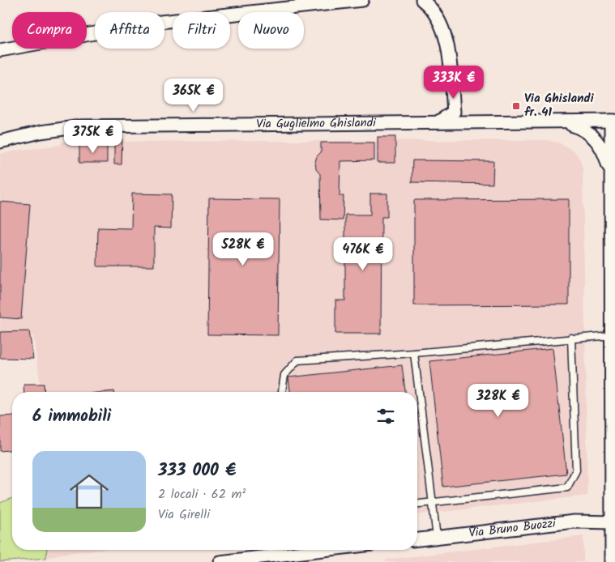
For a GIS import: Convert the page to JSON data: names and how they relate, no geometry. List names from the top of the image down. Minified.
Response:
{"streets":{"street":["Via Guglielmo Ghislandi","Via Bruno Buozzi"]},"places":{"transit":["Via Ghislandi fr. 41"]},"page":{"chip":["Compra","Affitta","Filtri","Nuovo"],"price":["333K €","365K €","375K €","528K €","476K €","328K €"],"heading":"6 immobili","list":[{"name":"333 000 €","note":"2 locali · 62 m² · Via Girelli"}]}}
